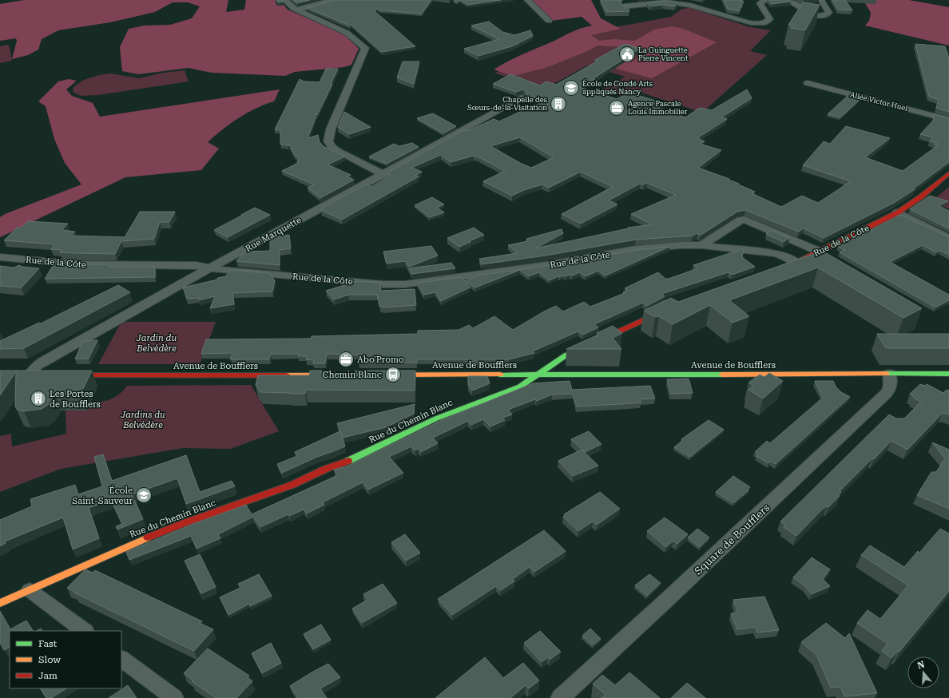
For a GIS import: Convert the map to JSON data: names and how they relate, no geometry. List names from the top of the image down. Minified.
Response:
{"streets":{"street":["Allée Victor Huel","Rue Marquette","Rue de la Côte","Avenue de Boufflers","Rue du Chemin Blanc","Square de Boufflers"]},"crossings":[["Rue Marquette","Rue de la Côte"],["Avenue de Boufflers","Rue du Chemin Blanc"],["Avenue de Boufflers","Square de Boufflers"]],"parks":["Jardin du Belvédère","Jardins du Belvédère"],"places":{"public building":["La Guinguette Pierre Vincent"],"school or university":["École de Condé Arts appliqués Nancy","École Saint-Sauveur"],"building":["Chapelle des Sœurs-de-la-Visitation","Les Portes de Boufflers"],"office":["Agence Pascale Louis Immobilier","Abo'Promo"],"bus stop":["Chemin Blanc"]},"legend":["Fast","Slow","Jam"],"north":"top"}
